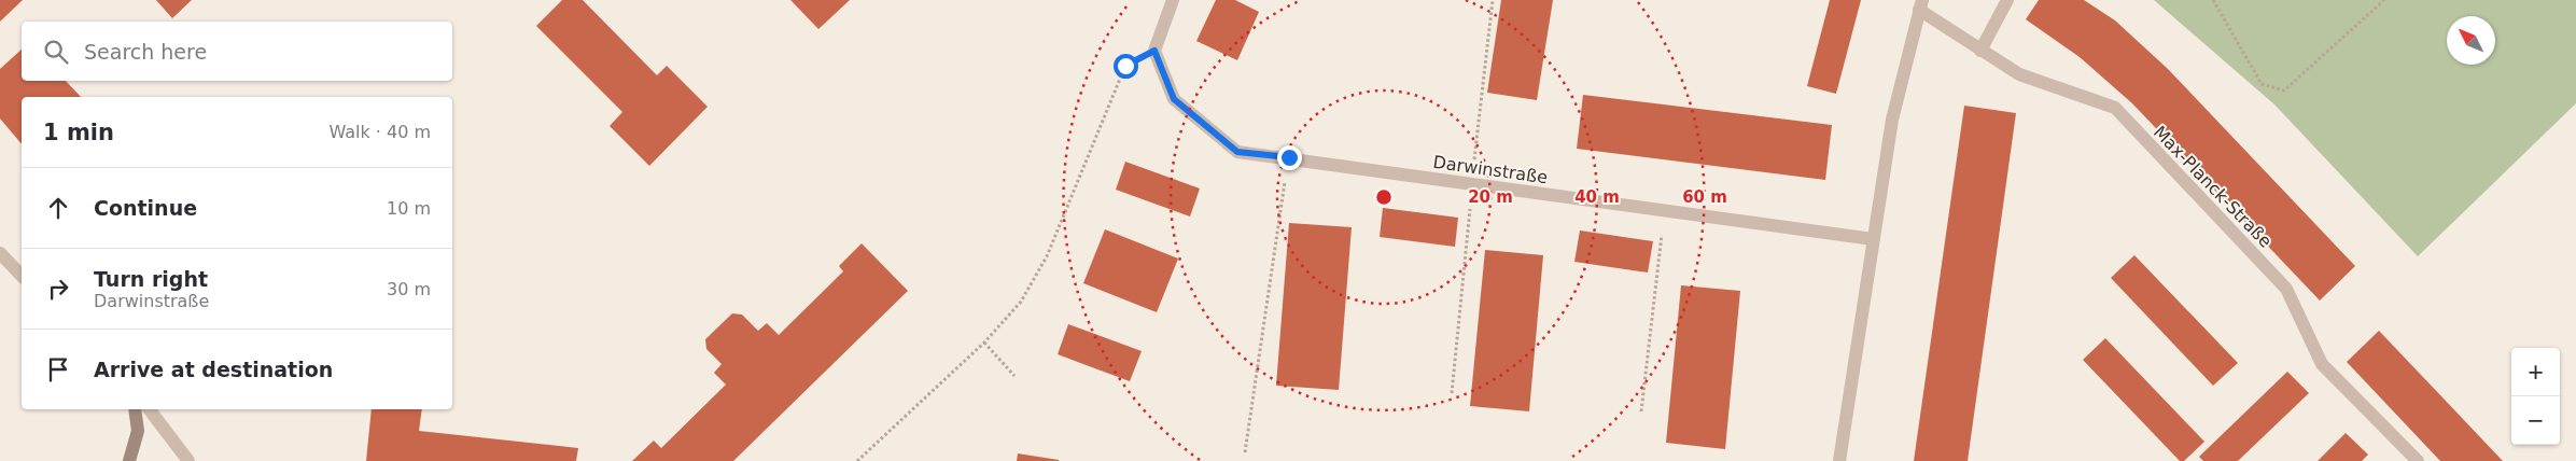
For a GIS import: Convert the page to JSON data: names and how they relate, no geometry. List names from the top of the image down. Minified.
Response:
{"streets":{"street":["Darwinstraße","Max-Planck-Straße"]},"crossings":[["Darwinstraße","Max-Planck-Straße"]],"north":"top left","page":{"search":"Search here","heading":["1 min","Walk · 40 m"],"list":[["Continue","10 m"],["Turn right","Darwinstraße","30 m"],"Arrive at destination"],"map_buttons":["+","−"]},"rings":["20 m","40 m","60 m"]}
